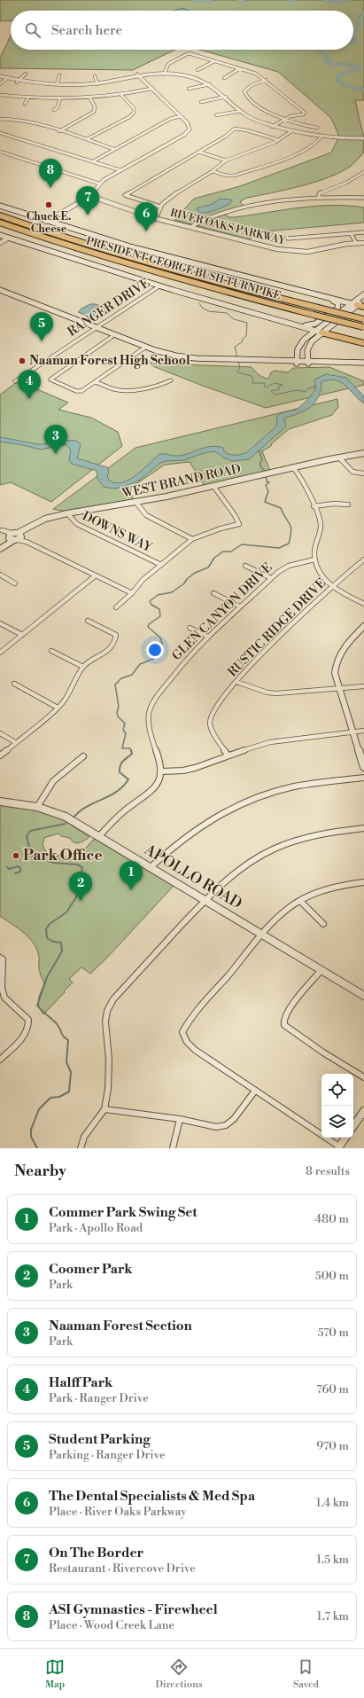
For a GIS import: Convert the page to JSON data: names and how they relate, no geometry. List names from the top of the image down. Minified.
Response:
{"streets":{"highway":["PRESIDENT GEORGE BUSH TURNPIKE"],"street":["RIVER OAKS PARKWAY","RANGER DRIVE","WEST BRAND ROAD","DOWNS WAY","GLEN CANYON DRIVE","RUSTIC RIDGE DRIVE","APOLLO ROAD"]},"crossings":[["WEST BRAND ROAD","DOWNS WAY"]],"places":["Chuck E. Cheese","Naaman Forest High School","Park Office"],"page":{"search":"Search here","pins":["8","7","6","5","4","3","1","2"],"heading":["Nearby","8 results"],"list":[{"mark":"1","name":"Commer Park Swing Set","note":"Park · Apollo Road","value":"480 m"},{"mark":"2","name":"Coomer Park","note":"Park","value":"500 m"},{"mark":"3","name":"Naaman Forest Section","note":"Park","value":"570 m"},{"mark":"4","name":"Halff Park","note":"Park · Ranger Drive","value":"760 m"},{"mark":"5","name":"Student Parking","note":"Parking · Ranger Drive","value":"970 m"},{"mark":"6","name":"The Dental Specialists & Med Spa","note":"Place · River Oaks Parkway","value":"1.4 km"},{"mark":"7","name":"On The Border","note":"Restaurant · Rivercove Drive","value":"1.5 km"},{"mark":"8","name":"ASI Gymnastics - Firewheel","note":"Place · Wood Creek Lane","value":"1.7 km"}],"nav":["Map","Directions","Saved"]}}
